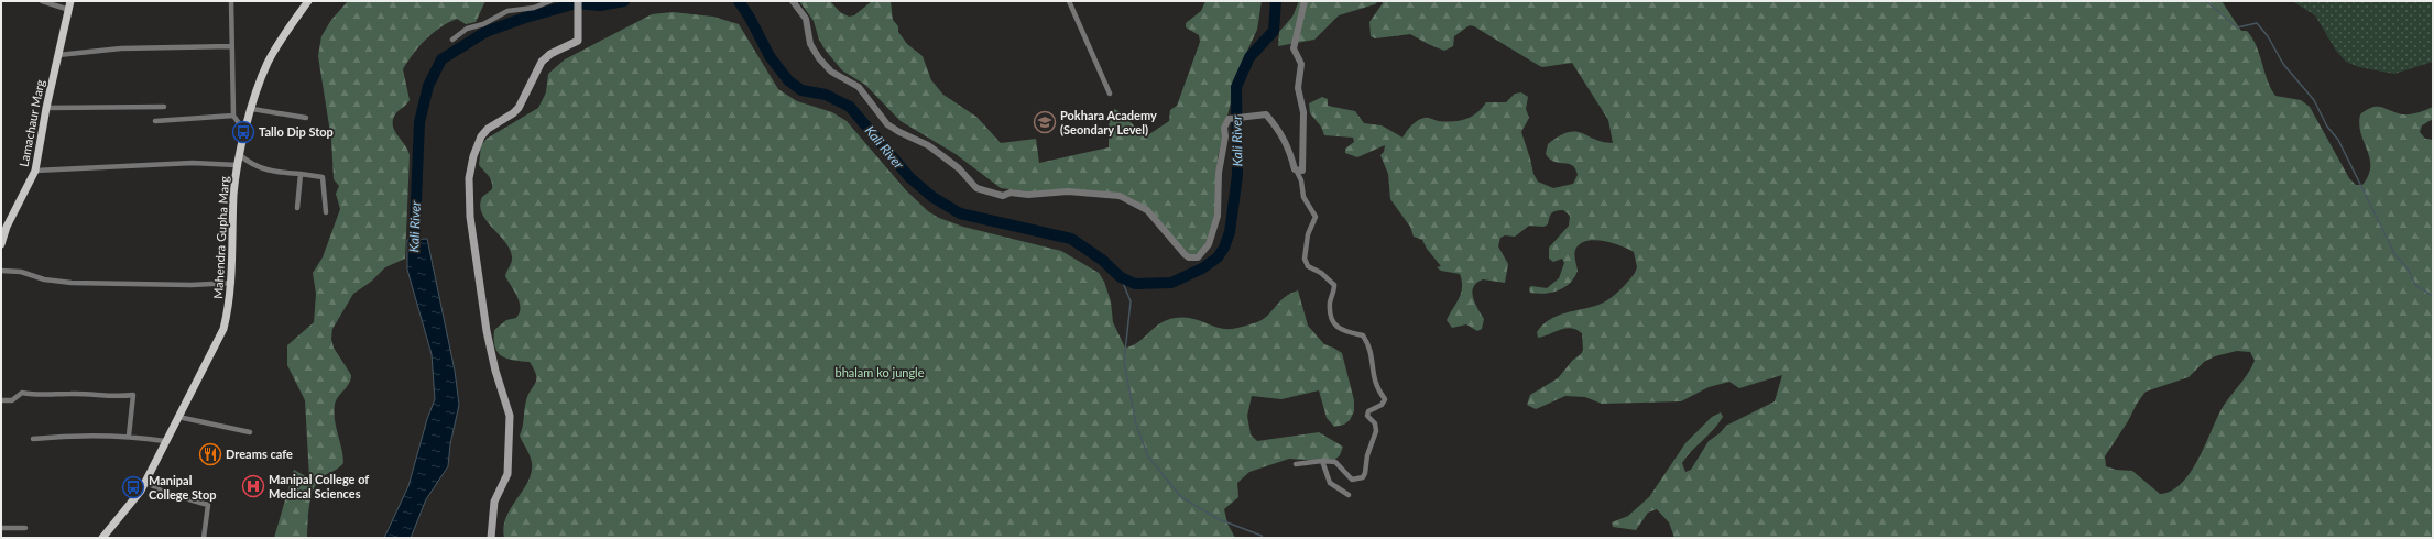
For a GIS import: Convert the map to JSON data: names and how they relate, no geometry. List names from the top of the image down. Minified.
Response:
{"streets":{"main road":["Lamachaur Marg","Mahendra Gupha Marg"]},"water":["Kali River"],"parks":["bhalam ko jungle"],"places":{"school or university":["Pokhara Academy (Seondary Level)"],"bus stop":["Tallo Dip Stop","Manipal College Stop"],"restaurant":["Dreams cafe"],"hospital":["Manipal College of Medical Sciences"]}}
